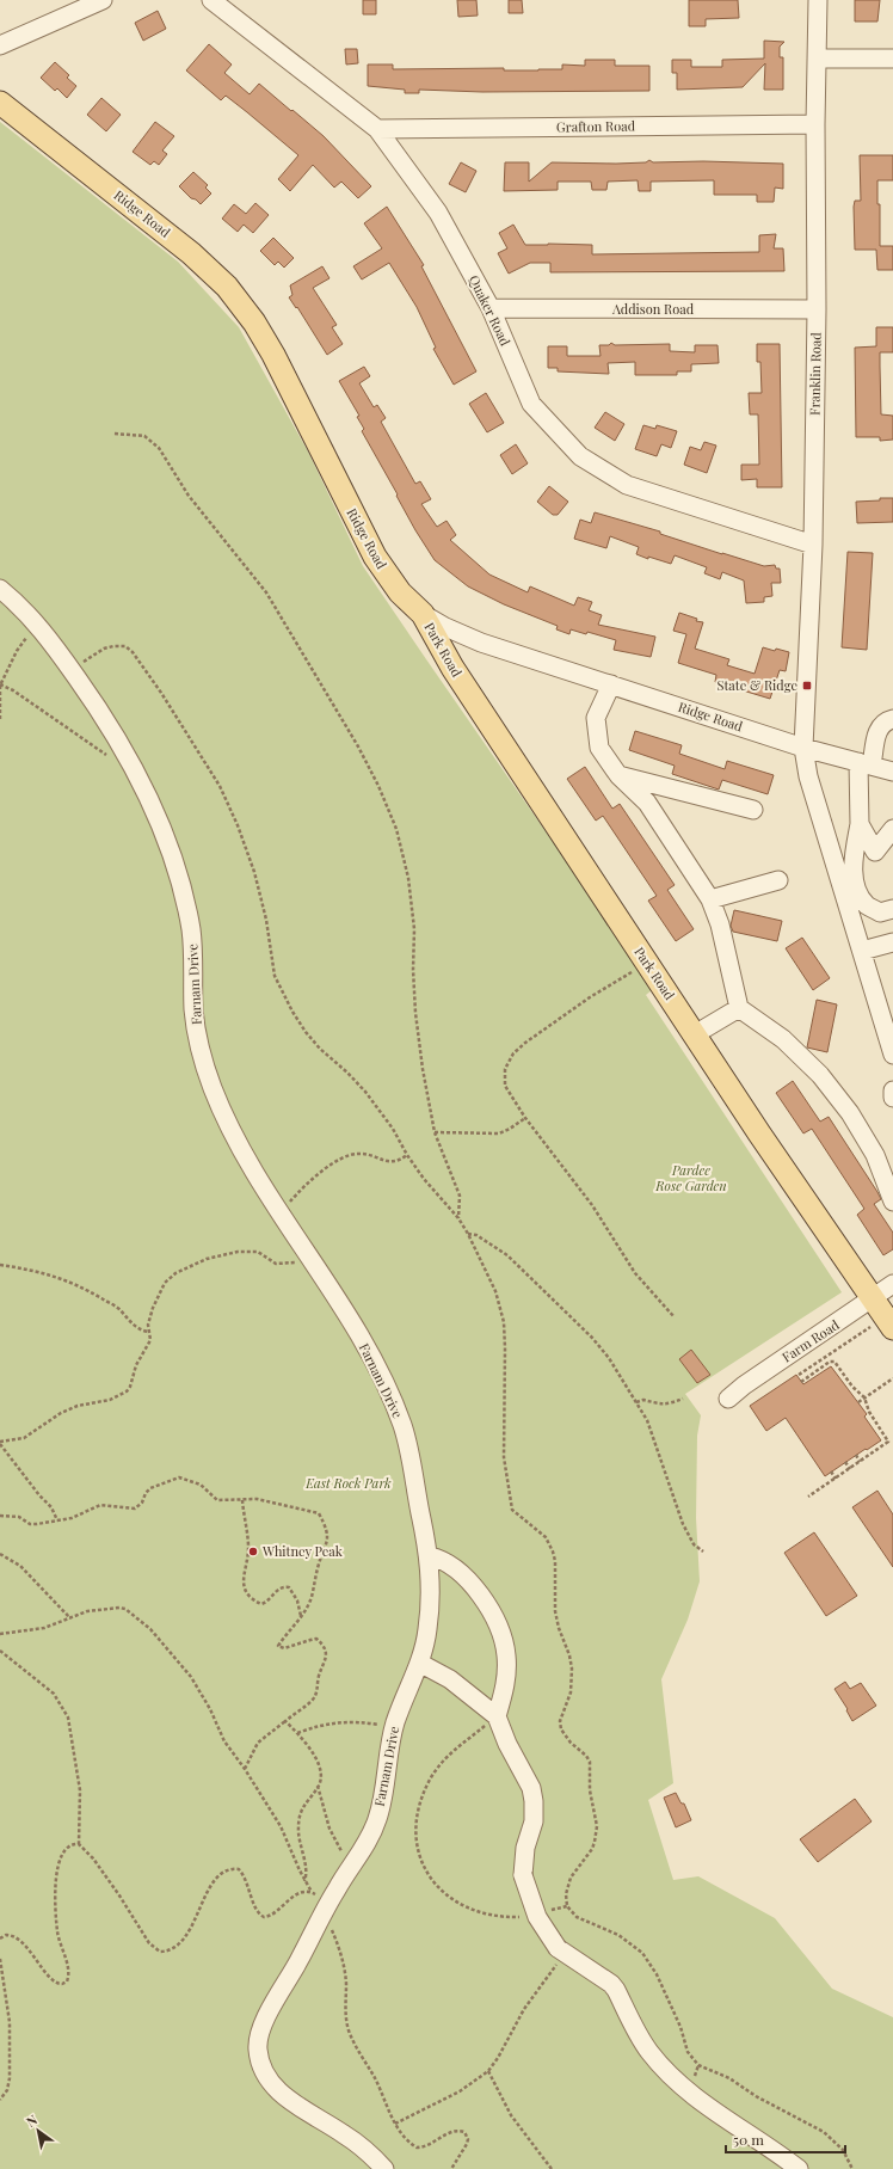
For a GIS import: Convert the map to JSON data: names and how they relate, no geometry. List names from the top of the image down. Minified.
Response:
{"streets":{"main road":["Ridge Road","Park Road"],"street":["Grafton Road","Addison Road","Quaker Road","Franklin Road","Farnam Drive","Farm Road"]},"crossings":[["Grafton Road","Quaker Road"],["Grafton Road","Franklin Road"],["Ridge Road","Franklin Road"],["Ridge Road","Park Road"],["Addison Road","Quaker Road"],["Addison Road","Franklin Road"],["Quaker Road","Franklin Road"],["Park Road","Farm Road"]],"parks":["Pardee Rose Garden","East Rock Park"],"places":{"transit":["State & Ridge"],"other":["Whitney Peak"]},"scale_bar":"50 m","north":"top left"}
